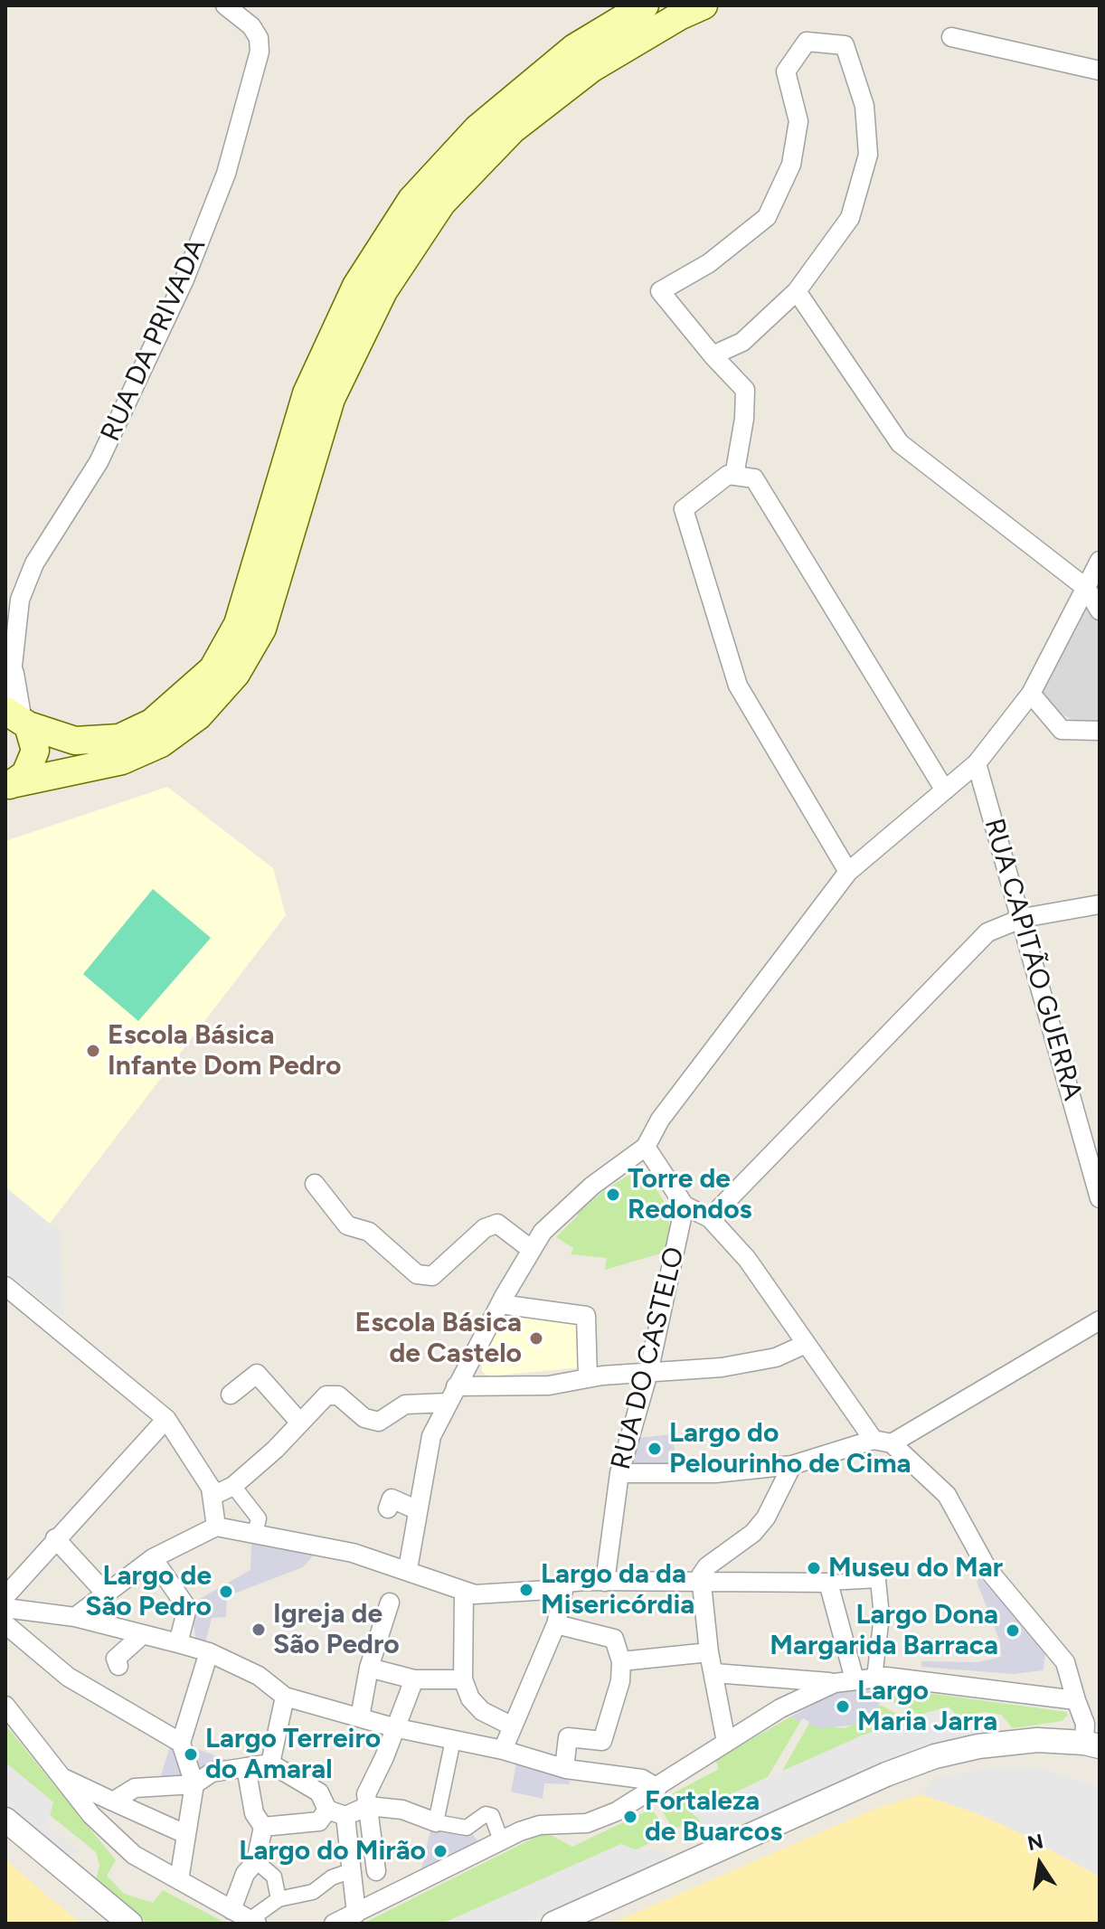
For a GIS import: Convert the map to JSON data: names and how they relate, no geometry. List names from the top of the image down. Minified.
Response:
{"streets":{"street":["RUA DA PRIVADA","RUA CAPITÃO GUERRA","RUA DO CASTELO"]},"places":["Escola Básica Infante Dom Pedro","Torre de Redondos","Escola Básica de Castelo","Largo do Pelourinho de Cima","Museu do Mar","Largo da da Misericórdia","Largo de São Pedro","Igreja de São Pedro","Largo Dona Margarida Barraca","Largo Maria Jarra","Largo Terreiro do Amaral","Fortaleza de Buarcos","Largo do Mirão"],"north":"top"}
